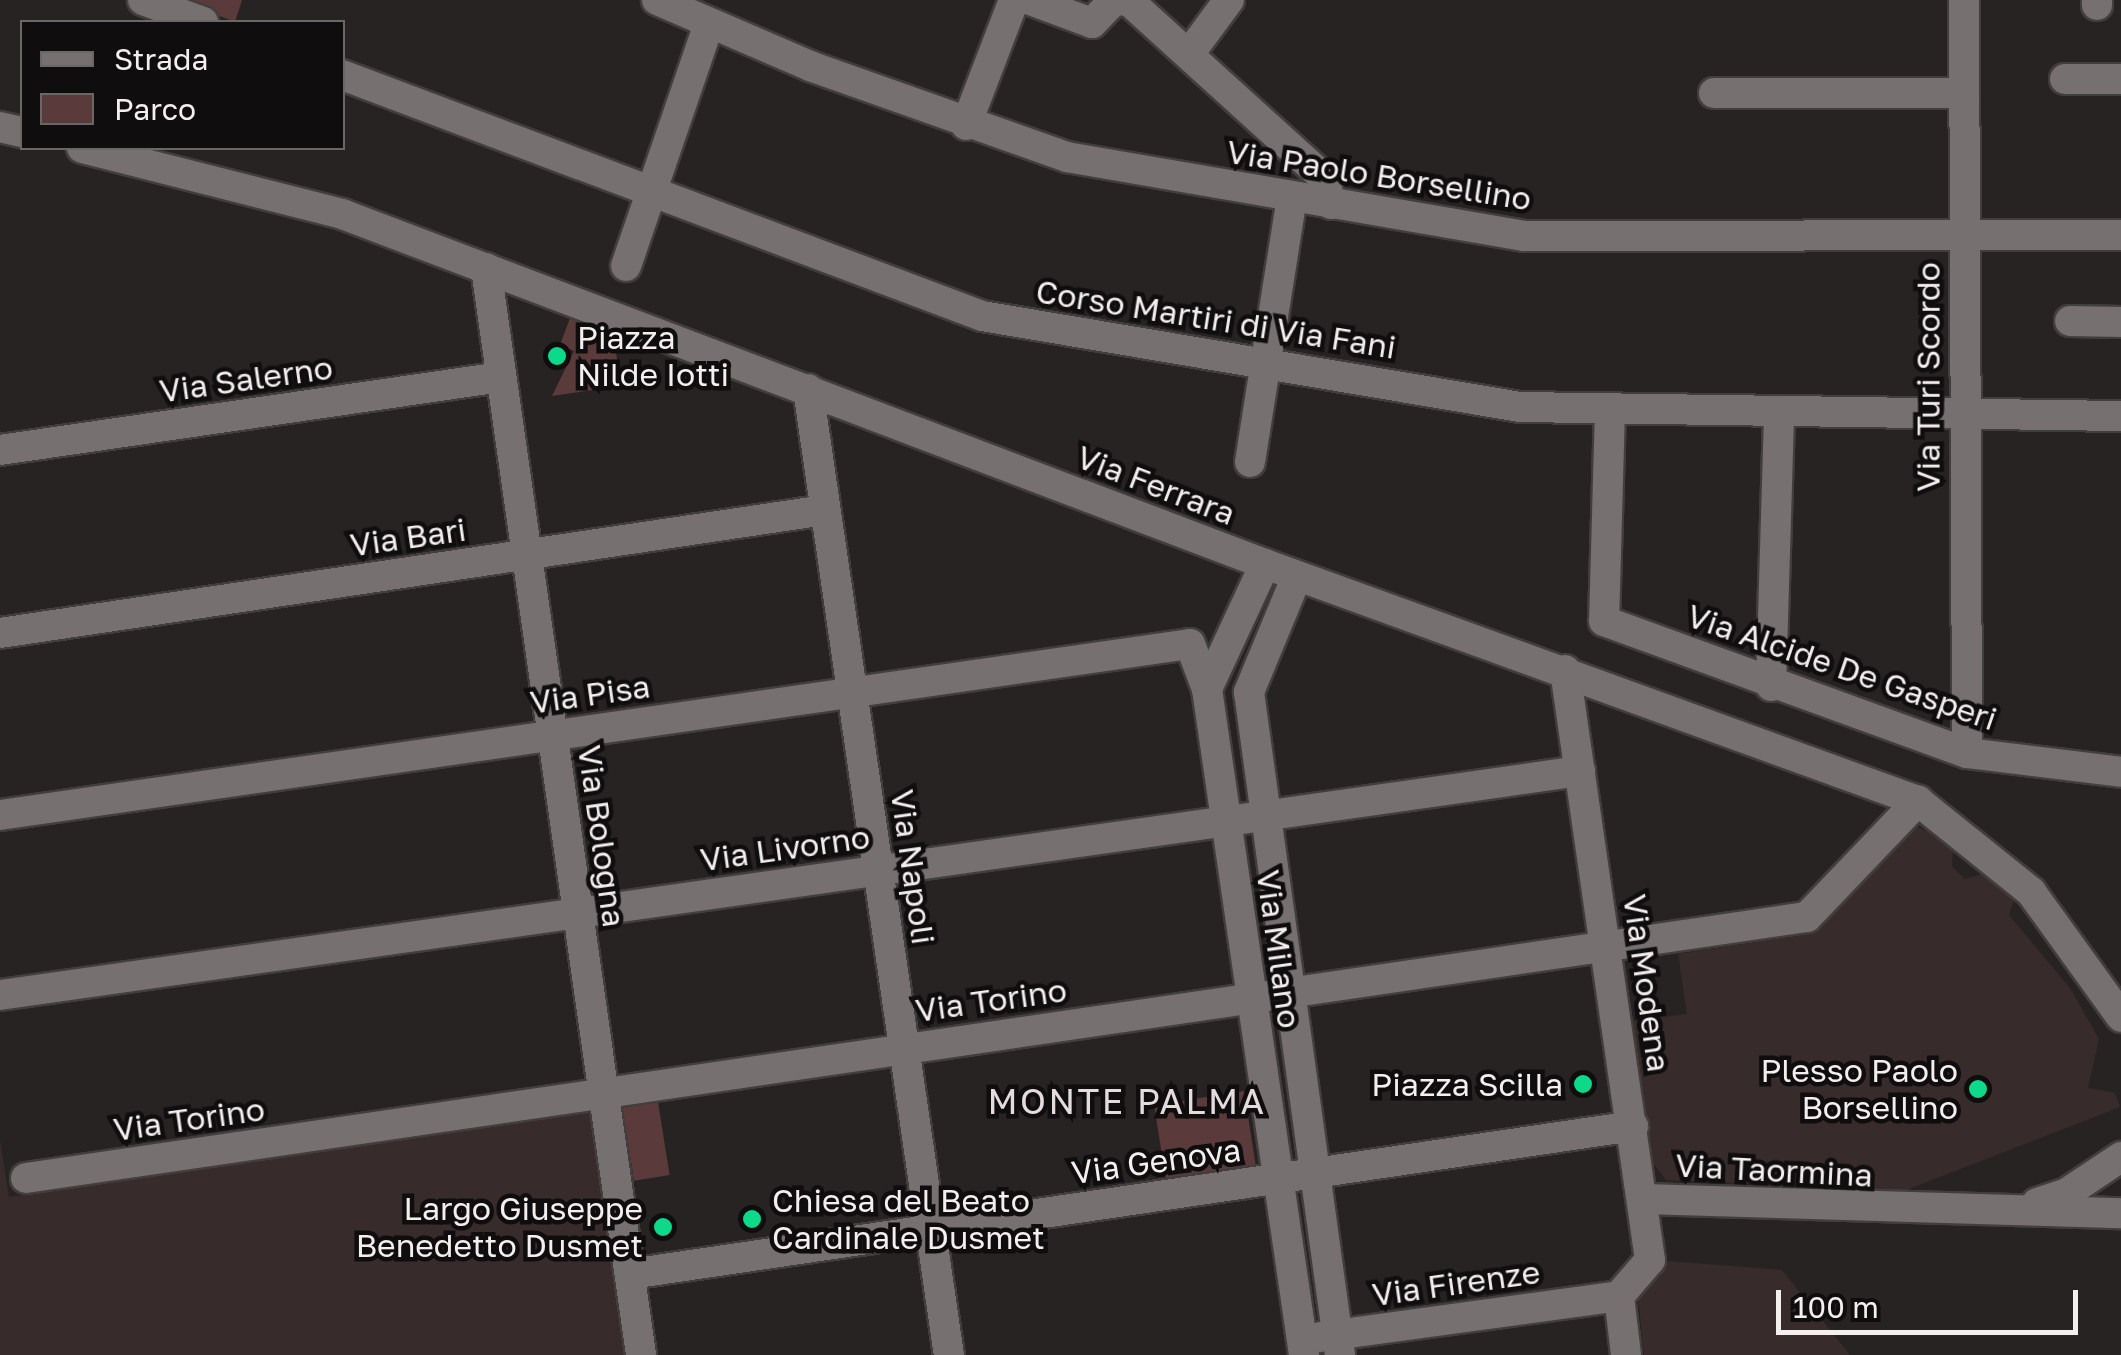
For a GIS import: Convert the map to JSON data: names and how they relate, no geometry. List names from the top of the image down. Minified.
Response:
{"streets":{"street":["Via Paolo Borsellino","Corso Martiri di Via Fani","Via Turi Scordo","Via Salerno","Via Ferrara","Via Bari","Via Alcide De Gasperi","Via Pisa","Via Bologna","Via Livorno","Via Napoli","Via Milano","Via Modena","Via Torino","Via Genova","Via Taormina","Via Firenze"]},"crossings":[["Via Paolo Borsellino","Via Turi Scordo"],["Corso Martiri di Via Fani","Via Turi Scordo"],["Corso Martiri di Via Fani","Via Alcide De Gasperi"],["Via Turi Scordo","Via Alcide De Gasperi"],["Via Salerno","Via Bologna"],["Via Ferrara","Via Bologna"],["Via Ferrara","Via Napoli"],["Via Ferrara","Via Milano"],["Via Ferrara","Via Modena"],["Via Ferrara","Via Torino"],["Via Bari","Via Bologna"],["Via Bari","Via Napoli"],["Via Pisa","Via Bologna"],["Via Pisa","Via Napoli"],["Via Pisa","Via Milano"],["Via Bologna","Via Livorno"],["Via Bologna","Via Torino"],["Via Bologna","Via Genova"],["Via Livorno","Via Napoli"],["Via Livorno","Via Milano"],["Via Livorno","Via Modena"],["Via Napoli","Via Torino"],["Via Napoli","Via Genova"],["Via Milano","Via Torino"],["Via Milano","Via Genova"],["Via Milano","Via Firenze"],["Via Modena","Via Torino"],["Via Modena","Via Genova"],["Via Modena","Via Taormina"]],"districts":["MONTE PALMA"],"places":["Piazza Nilde Iotti","Piazza Scilla","Plesso Paolo Borsellino","Chiesa del Beato Cardinale Dusmet","Largo Giuseppe Benedetto Dusmet"],"legend":["Strada","Parco"],"scale_bar":"100 m"}
